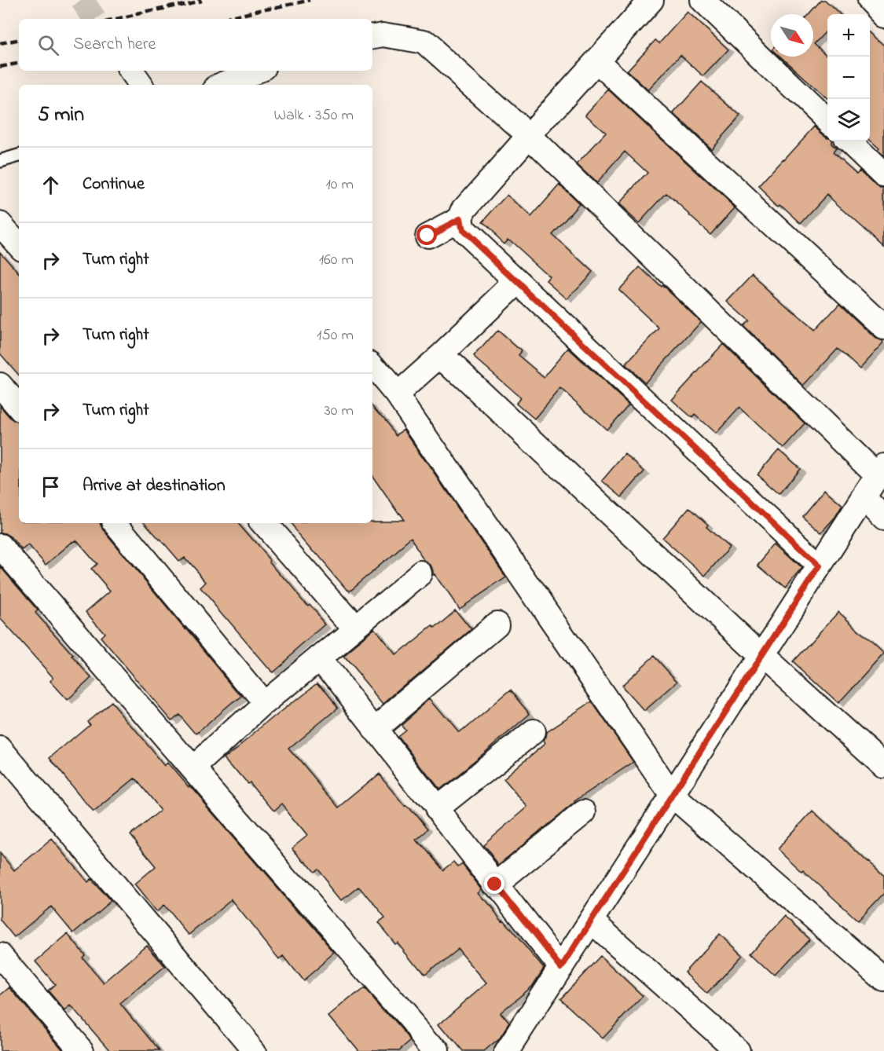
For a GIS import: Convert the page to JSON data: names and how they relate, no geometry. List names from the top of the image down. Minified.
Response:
{"north":"bottom right","page":{"map_buttons":["+","−"],"search":"Search here","heading":["5 min","Walk · 350 m"],"list":[["Continue","10 m"],["Turn right","160 m"],["Turn right","150 m"],["Turn right","30 m"],"Arrive at destination"]}}
